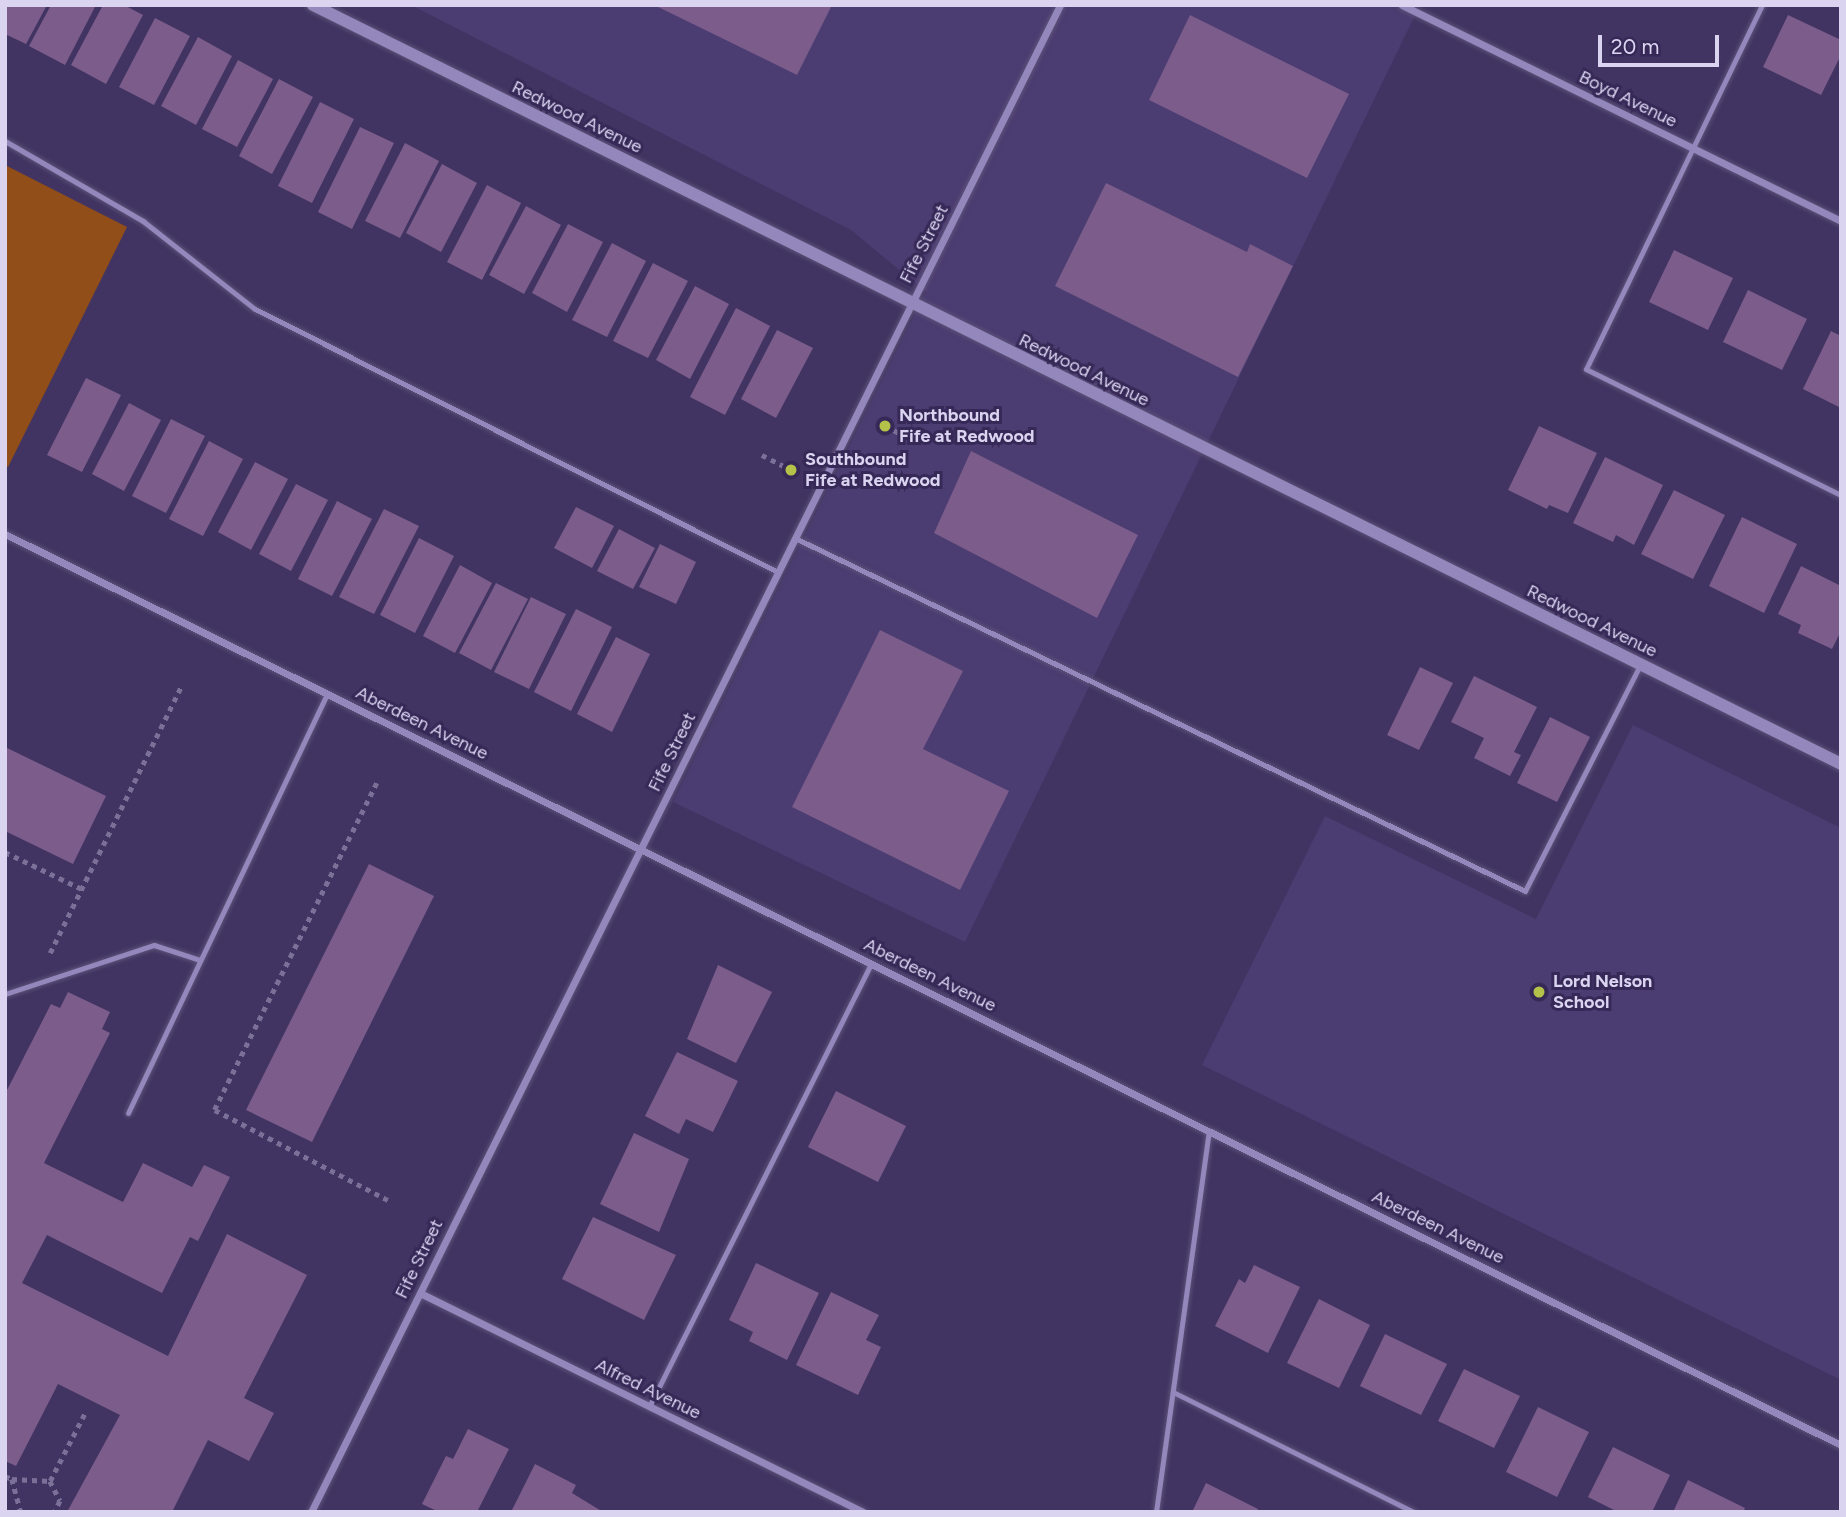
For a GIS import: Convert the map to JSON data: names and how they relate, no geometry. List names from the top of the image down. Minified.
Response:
{"streets":{"street":["Boyd Avenue","Redwood Avenue","Fife Street","Aberdeen Avenue","Alfred Avenue"]},"crossings":[["Redwood Avenue","Fife Street"],["Fife Street","Aberdeen Avenue"],["Fife Street","Alfred Avenue"]],"places":["Northbound Fife at Redwood","Southbound Fife at Redwood","Lord Nelson School"],"scale_bar":"20 m"}
